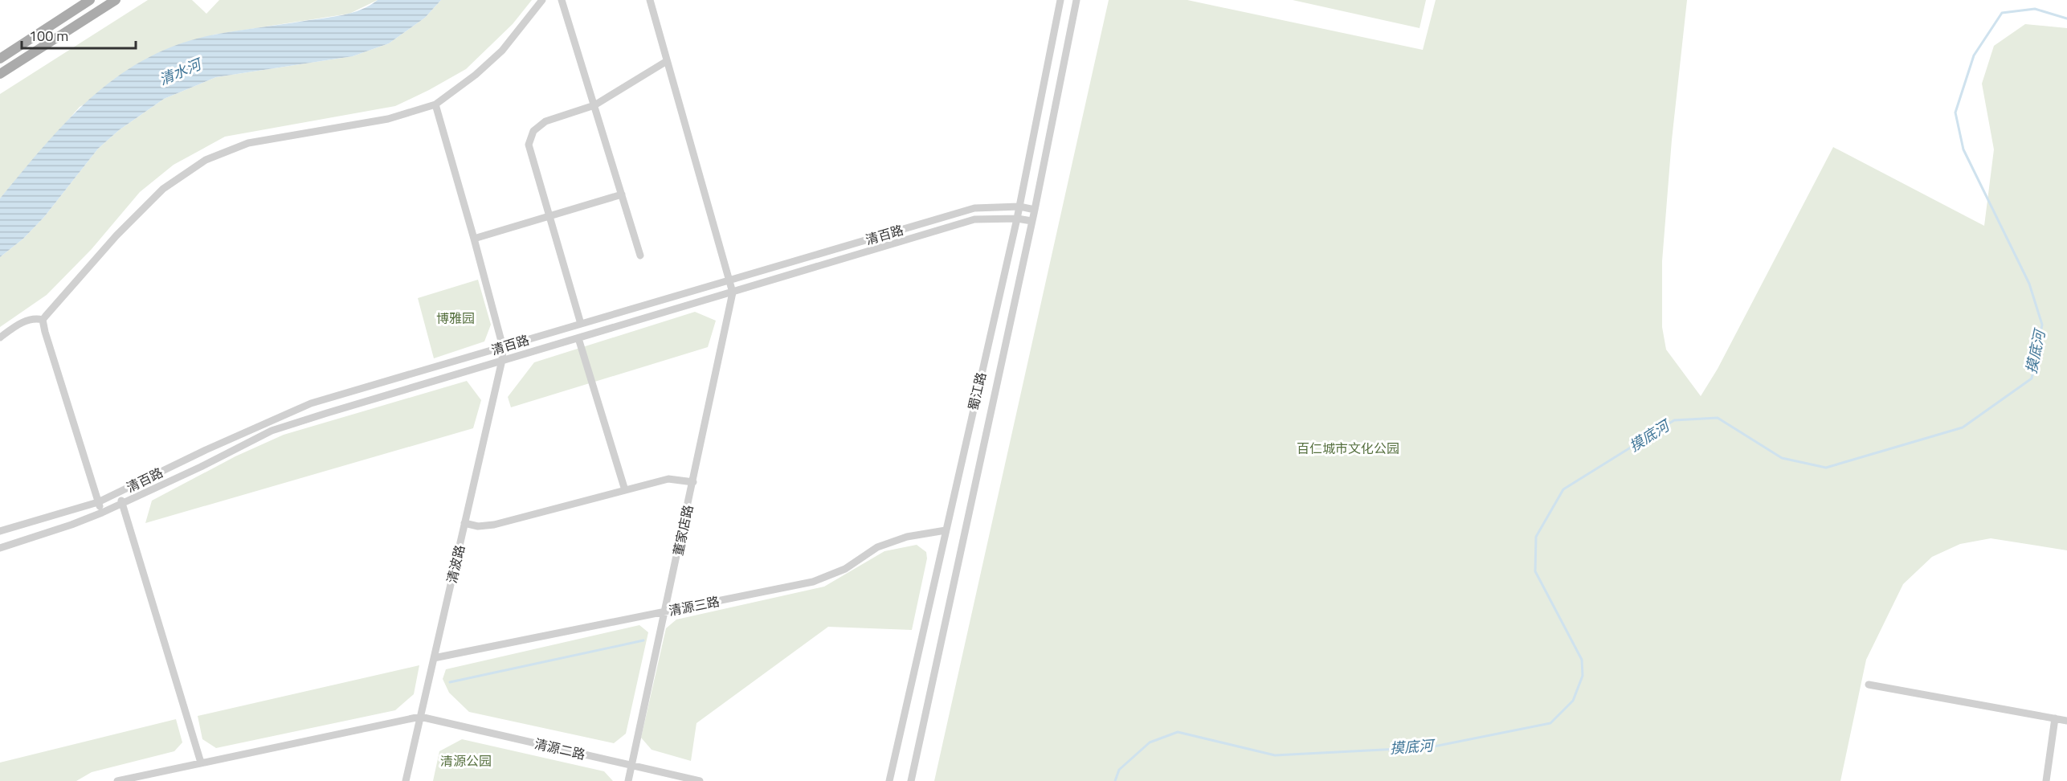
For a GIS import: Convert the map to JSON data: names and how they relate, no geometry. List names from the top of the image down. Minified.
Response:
{"streets":{"street":["清百路","蜀江路","董家店路","清波路","清源三路","清源二路"]},"crossings":[["清百路","蜀江路"],["清百路","董家店路"],["清百路","清波路"],["蜀江路","清源三路"],["董家店路","清源三路"],["董家店路","清源二路"],["清波路","清源三路"],["清波路","清源二路"]],"water":["清水河","摸底河"],"parks":["博雅园","百仁城市文化公园","清源公园"],"scale_bar":"100 m"}
